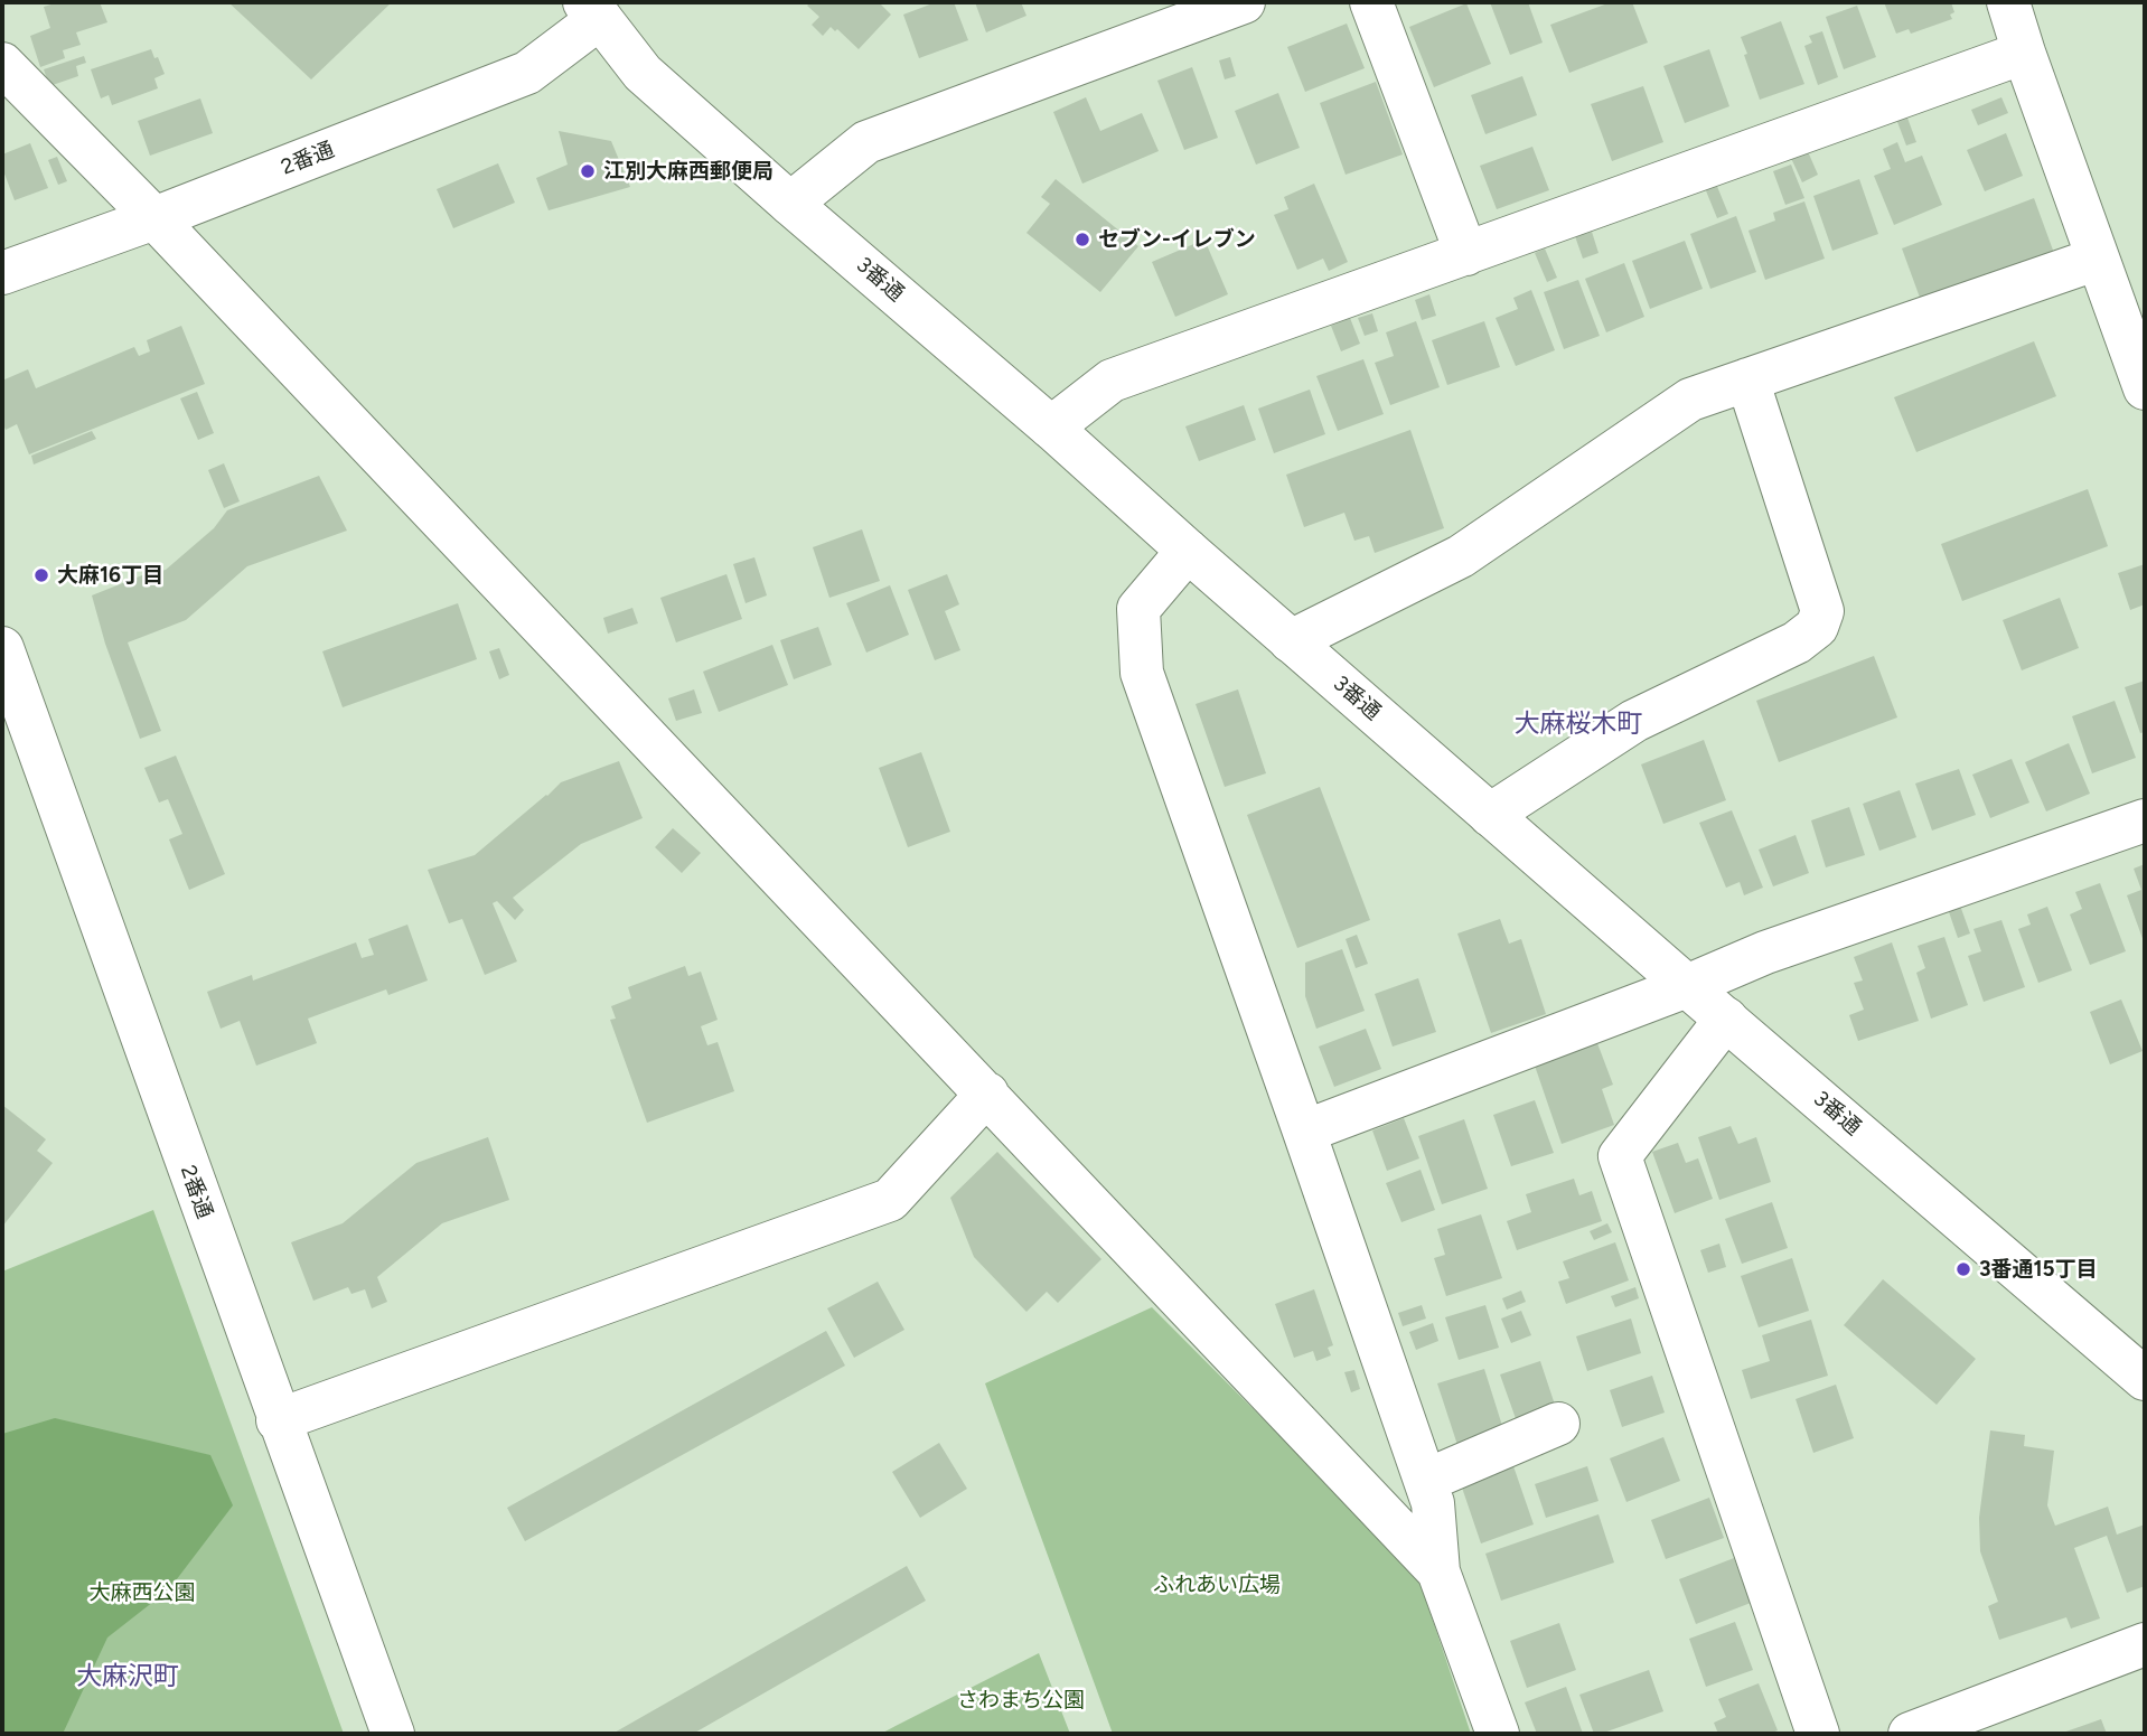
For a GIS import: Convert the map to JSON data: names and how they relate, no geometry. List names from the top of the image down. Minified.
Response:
{"streets":{"street":["2番通","3番通"]},"crossings":[["2番通","3番通"]],"districts":["大麻桜木町","大麻沢町"],"parks":["ふれあい広場","大麻西公園","さわまち公園"],"places":["江別大麻西郵便局","セブン-イレブン","大麻16丁目","3番通15丁目"]}
